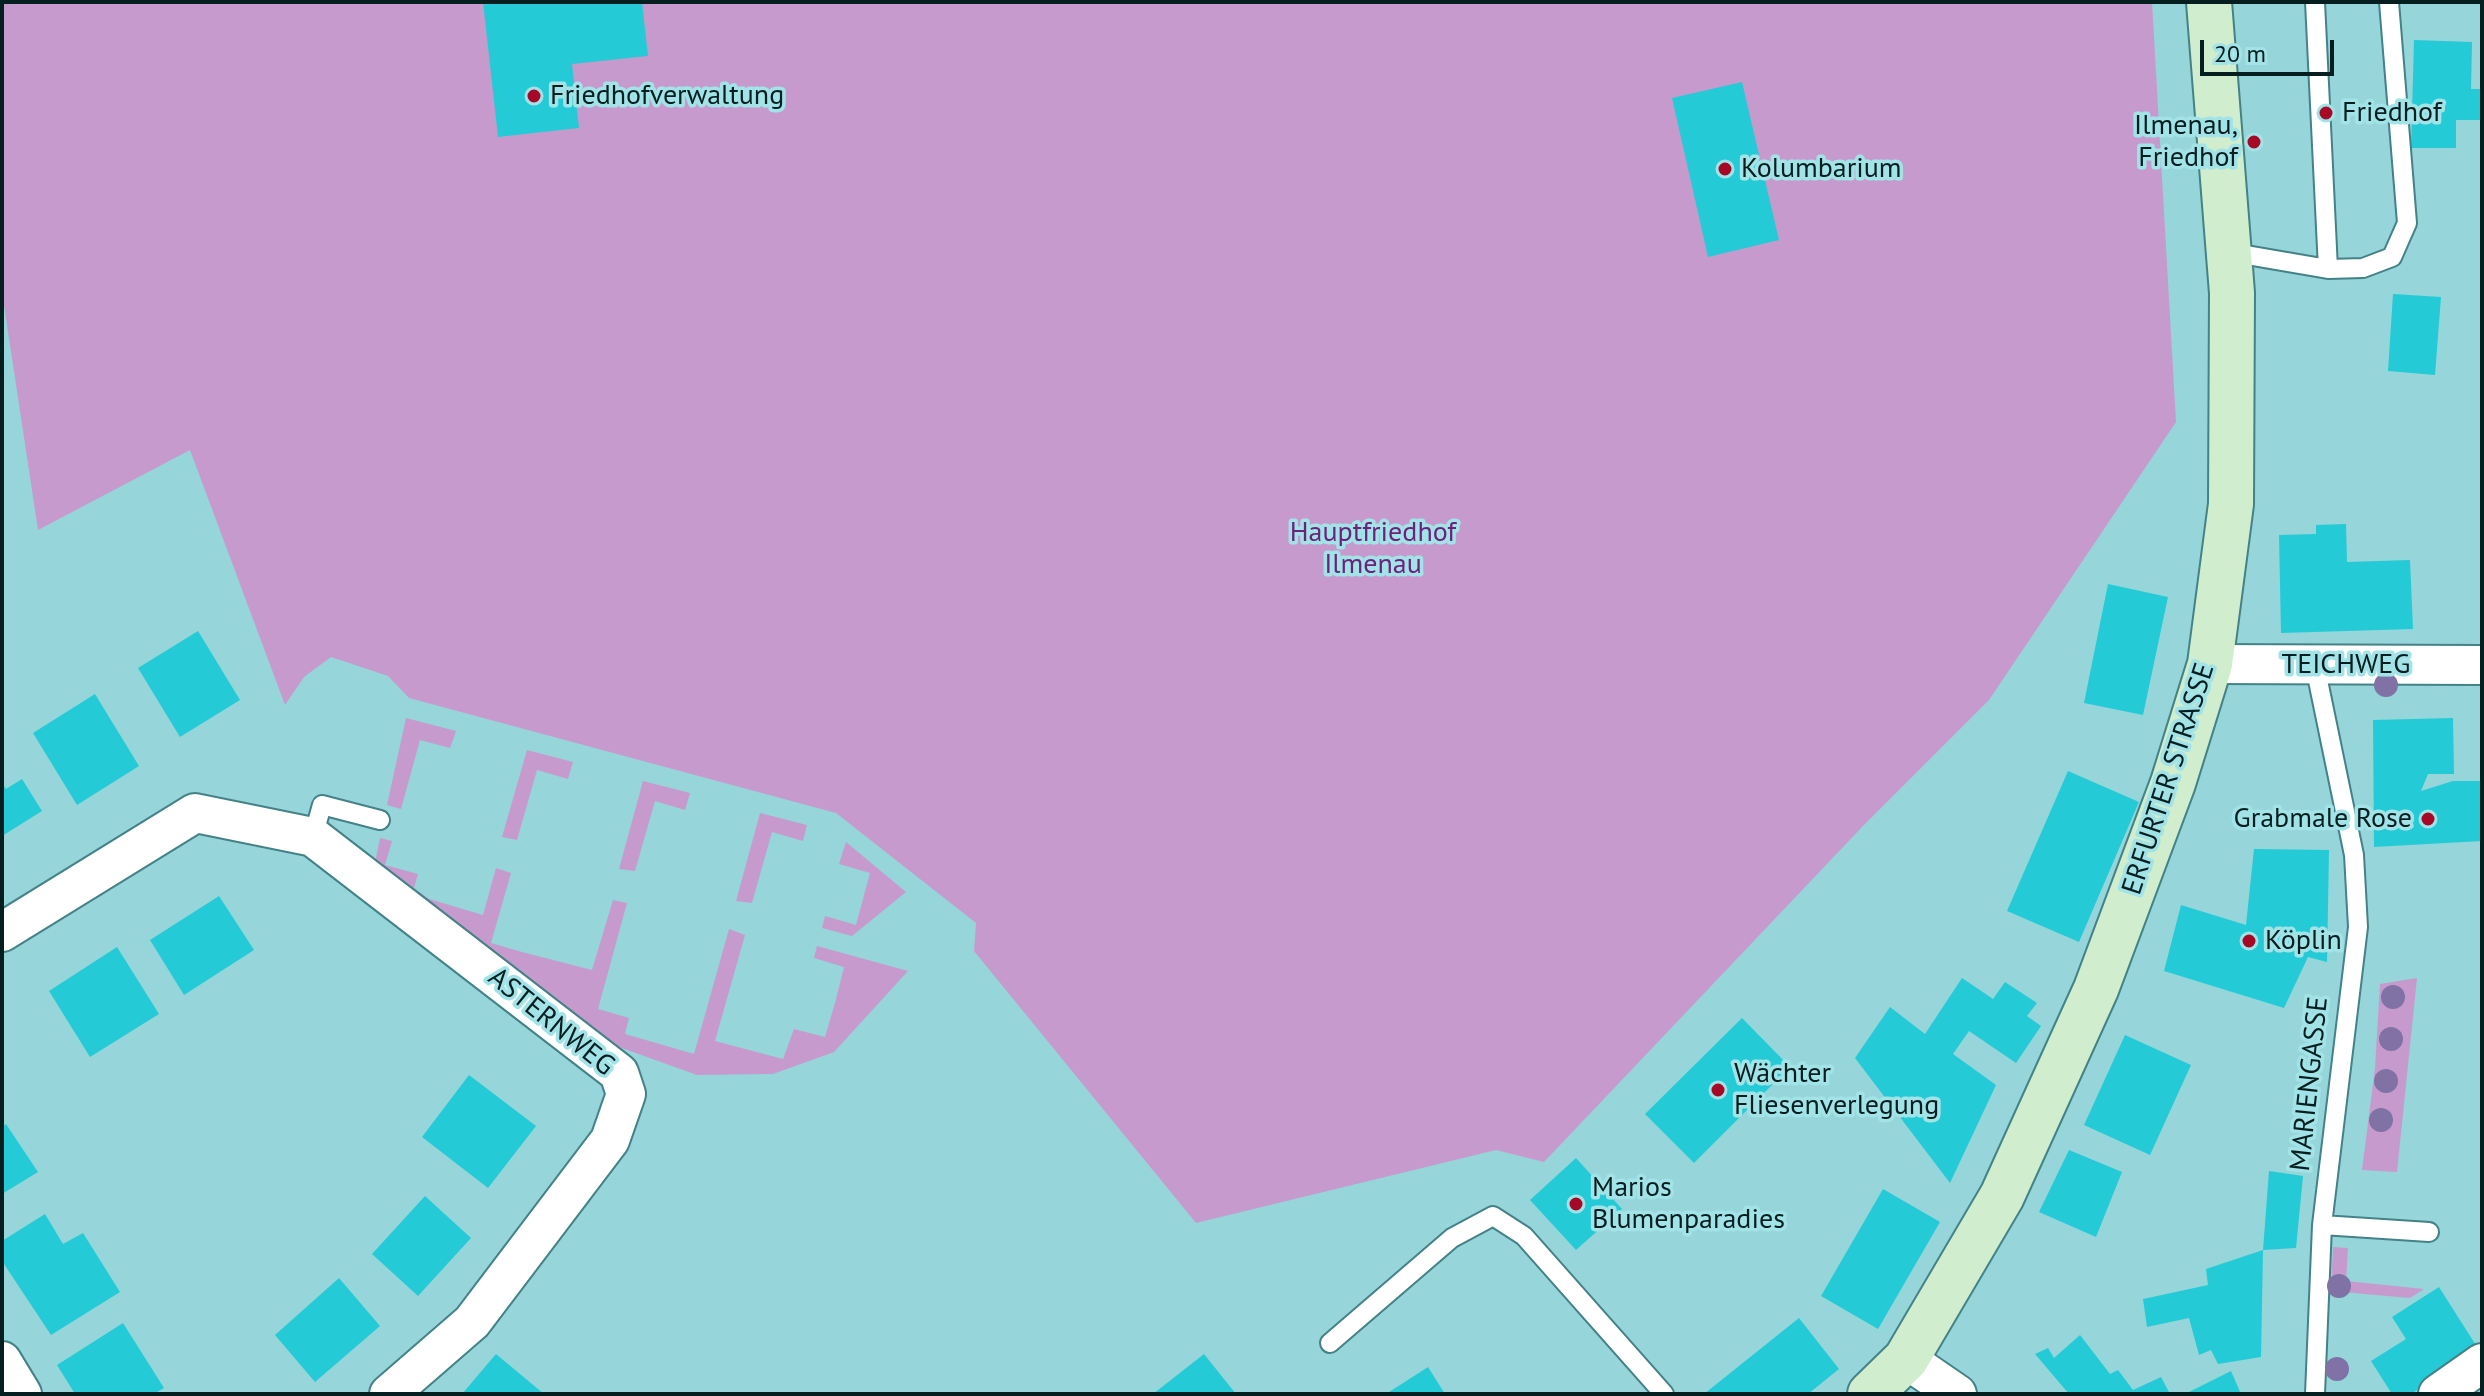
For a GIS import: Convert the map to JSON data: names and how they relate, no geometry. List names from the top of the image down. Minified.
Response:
{"streets":{"main road":["ERFURTER STRASSE"],"street":["TEICHWEG","ASTERNWEG"],"lane":["MARIENGASSE"]},"crossings":[["TEICHWEG","ERFURTER STRASSE"],["TEICHWEG","MARIENGASSE"]],"parks":["Hauptfriedhof Ilmenau"],"places":["Friedhofverwaltung","Friedhof","Ilmenau, Friedhof","Kolumbarium","Grabmale Rose","Köplin","Wächter Fliesenverlegung","Marios Blumenparadies"],"scale_bar":"20 m"}
